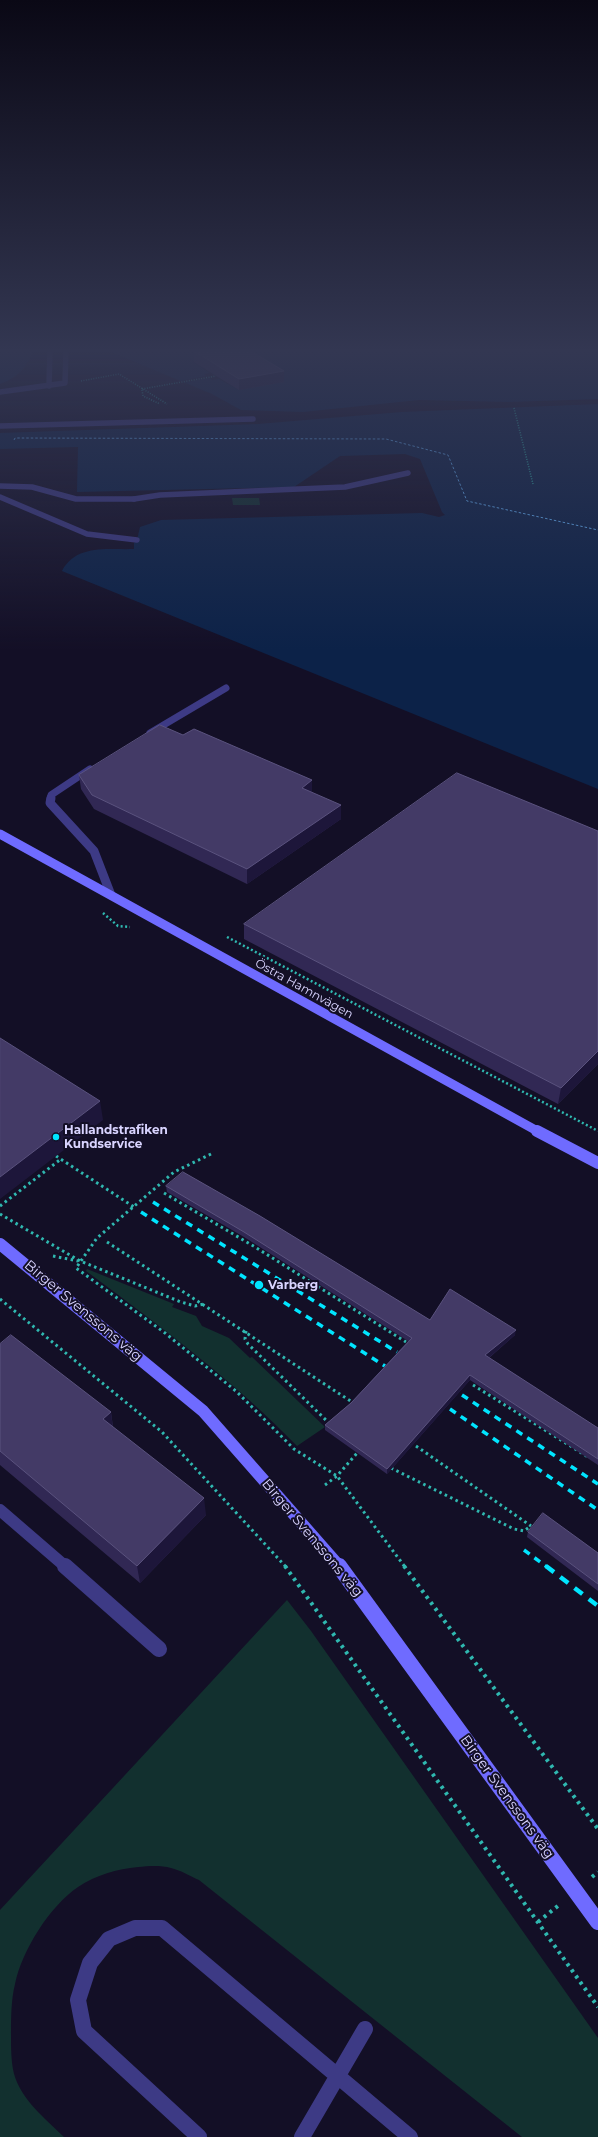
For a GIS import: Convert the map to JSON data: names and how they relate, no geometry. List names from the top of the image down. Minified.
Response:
{"streets":{"street":["Östra Hamnvägen","Birger Svenssons väg"]},"places":["Hallandstrafiken Kundservice","Varberg"]}
